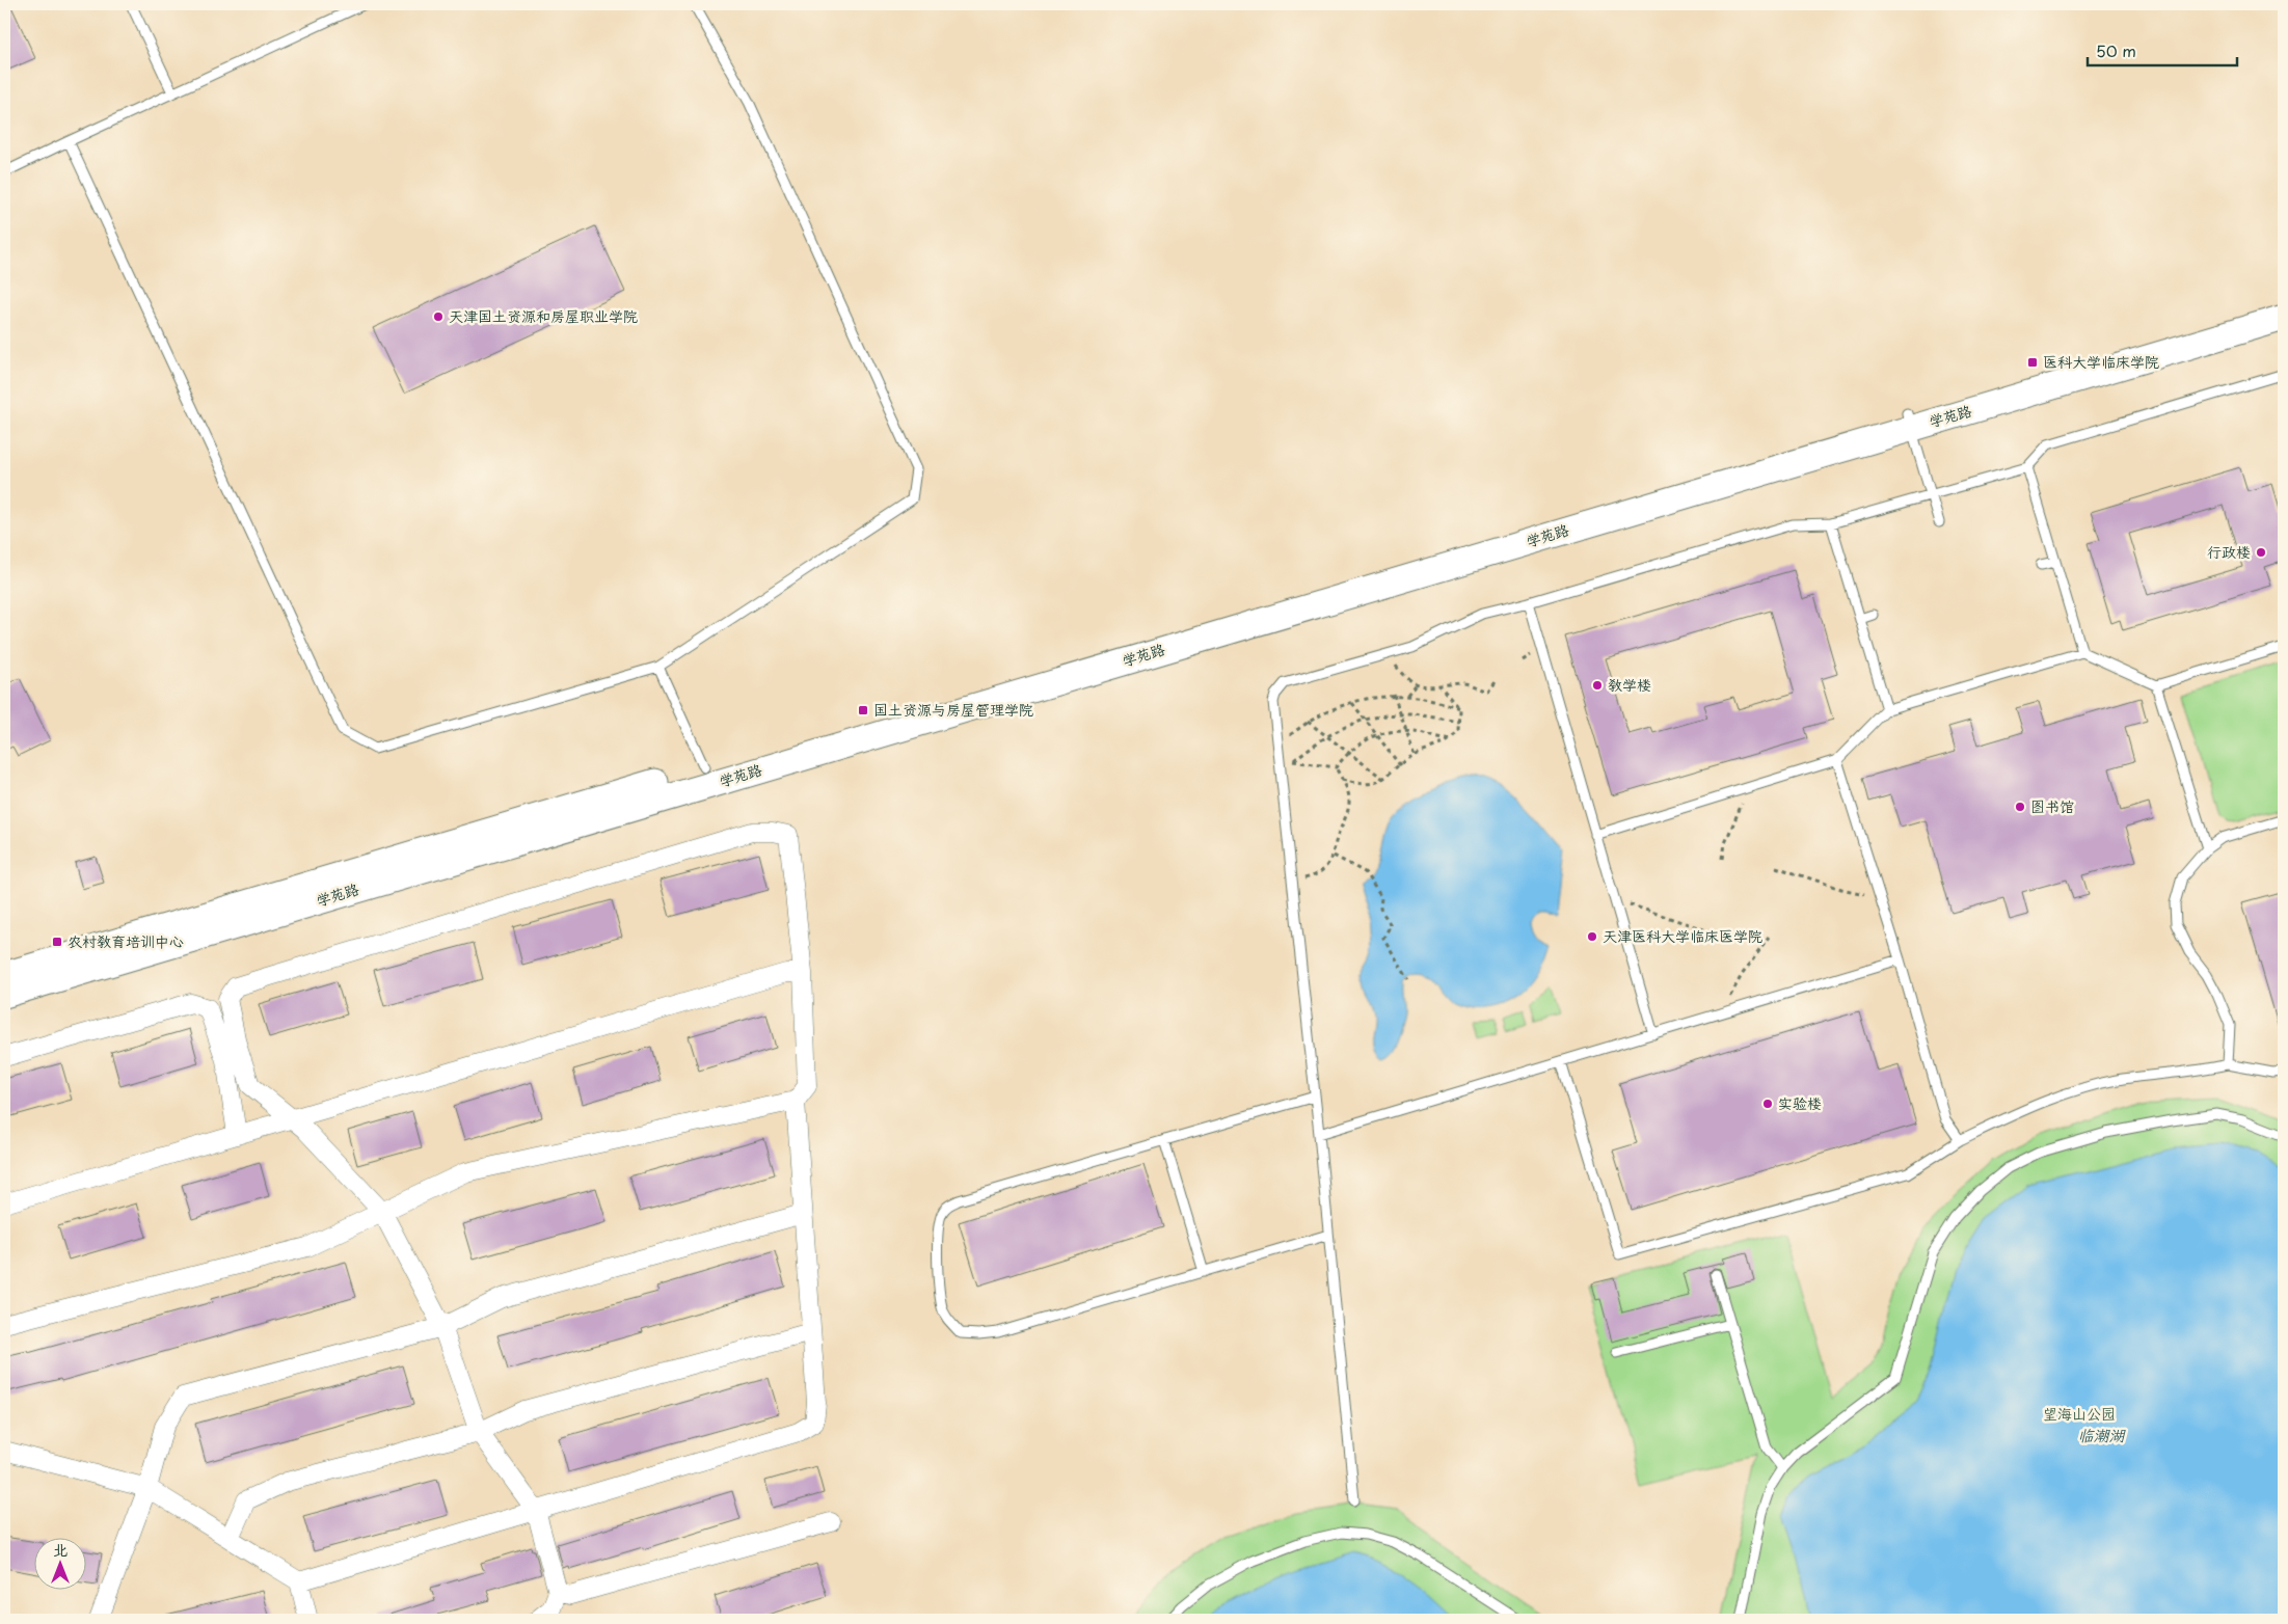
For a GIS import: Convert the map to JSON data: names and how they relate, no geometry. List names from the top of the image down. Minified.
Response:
{"streets":{"street":["学苑路"]},"water":["临潮湖"],"parks":["望海山公园"],"places":{"other":["天津国土资源和房屋职业学院","行政楼","教学楼","图书馆","天津医科大学临床医学院","实验楼"],"transit":["医科大学临床学院","国土资源与房屋管理学院","农村教育培训中心"]},"scale_bar":"50 m","north":"top"}
